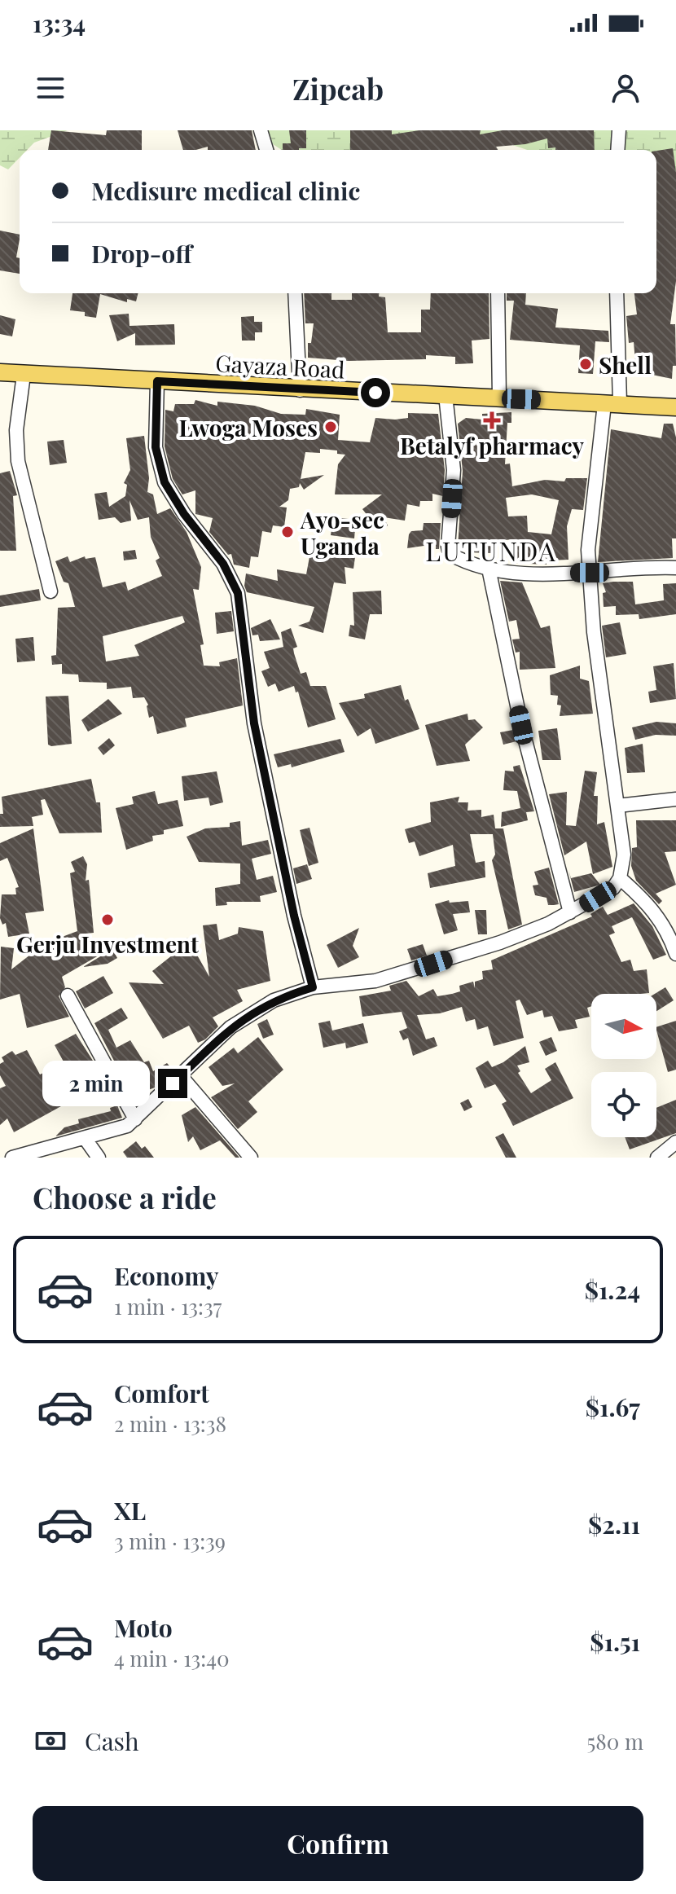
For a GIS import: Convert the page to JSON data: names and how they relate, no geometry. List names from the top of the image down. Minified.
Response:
{"streets":{"main road":["Gayaza Road"]},"districts":["LUTUNDA"],"places":{"other":["Shell","Lwoga Moses","Ayo-sec Uganda","Gerju Investment"],"health":["Betalyf pharmacy"]},"north":"right","page":{"status":"13:34","header":"Zipcab","banner":["Medisure medical clinic","Drop-off"],"bubble":"2 min","heading":"Choose a ride","list":[{"name":"Economy","note":"1 min · 13:37","value":"$1.24"},{"name":"Comfort","note":"2 min · 13:38","value":"$1.67"},{"name":"XL","note":"3 min · 13:39","value":"$2.11"},{"name":"Moto","note":"4 min · 13:40","value":"$1.51"}],"pay":["Cash","580 m"],"buttons":"Confirm"}}
